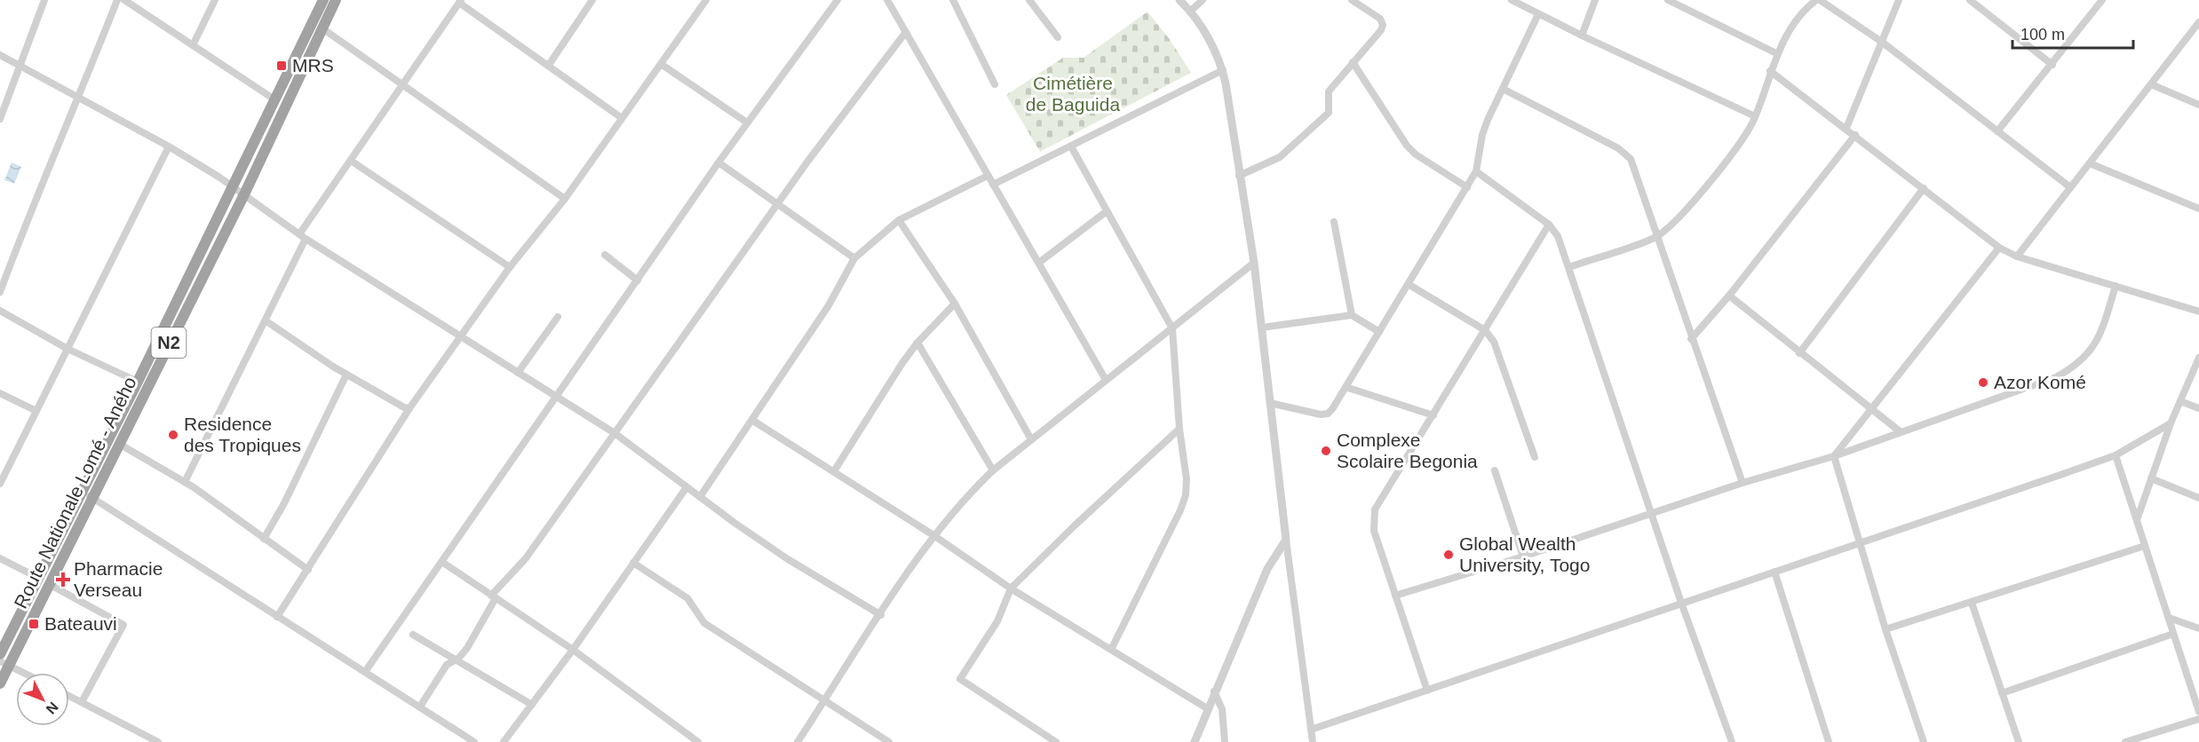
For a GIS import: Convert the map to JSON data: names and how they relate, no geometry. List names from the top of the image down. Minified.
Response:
{"streets":{"highway":["N2","Route Nationale Lomé - Aného"]},"parks":["Cimétière de Baguida"],"places":{"transit":["MRS","Bateauvi"],"other":["Azor Komé","Residence des Tropiques","Complexe Scolaire Begonia","Global Wealth University, Togo"],"health":["Pharmacie Verseau"]},"scale_bar":"100 m","north":"bottom right"}
